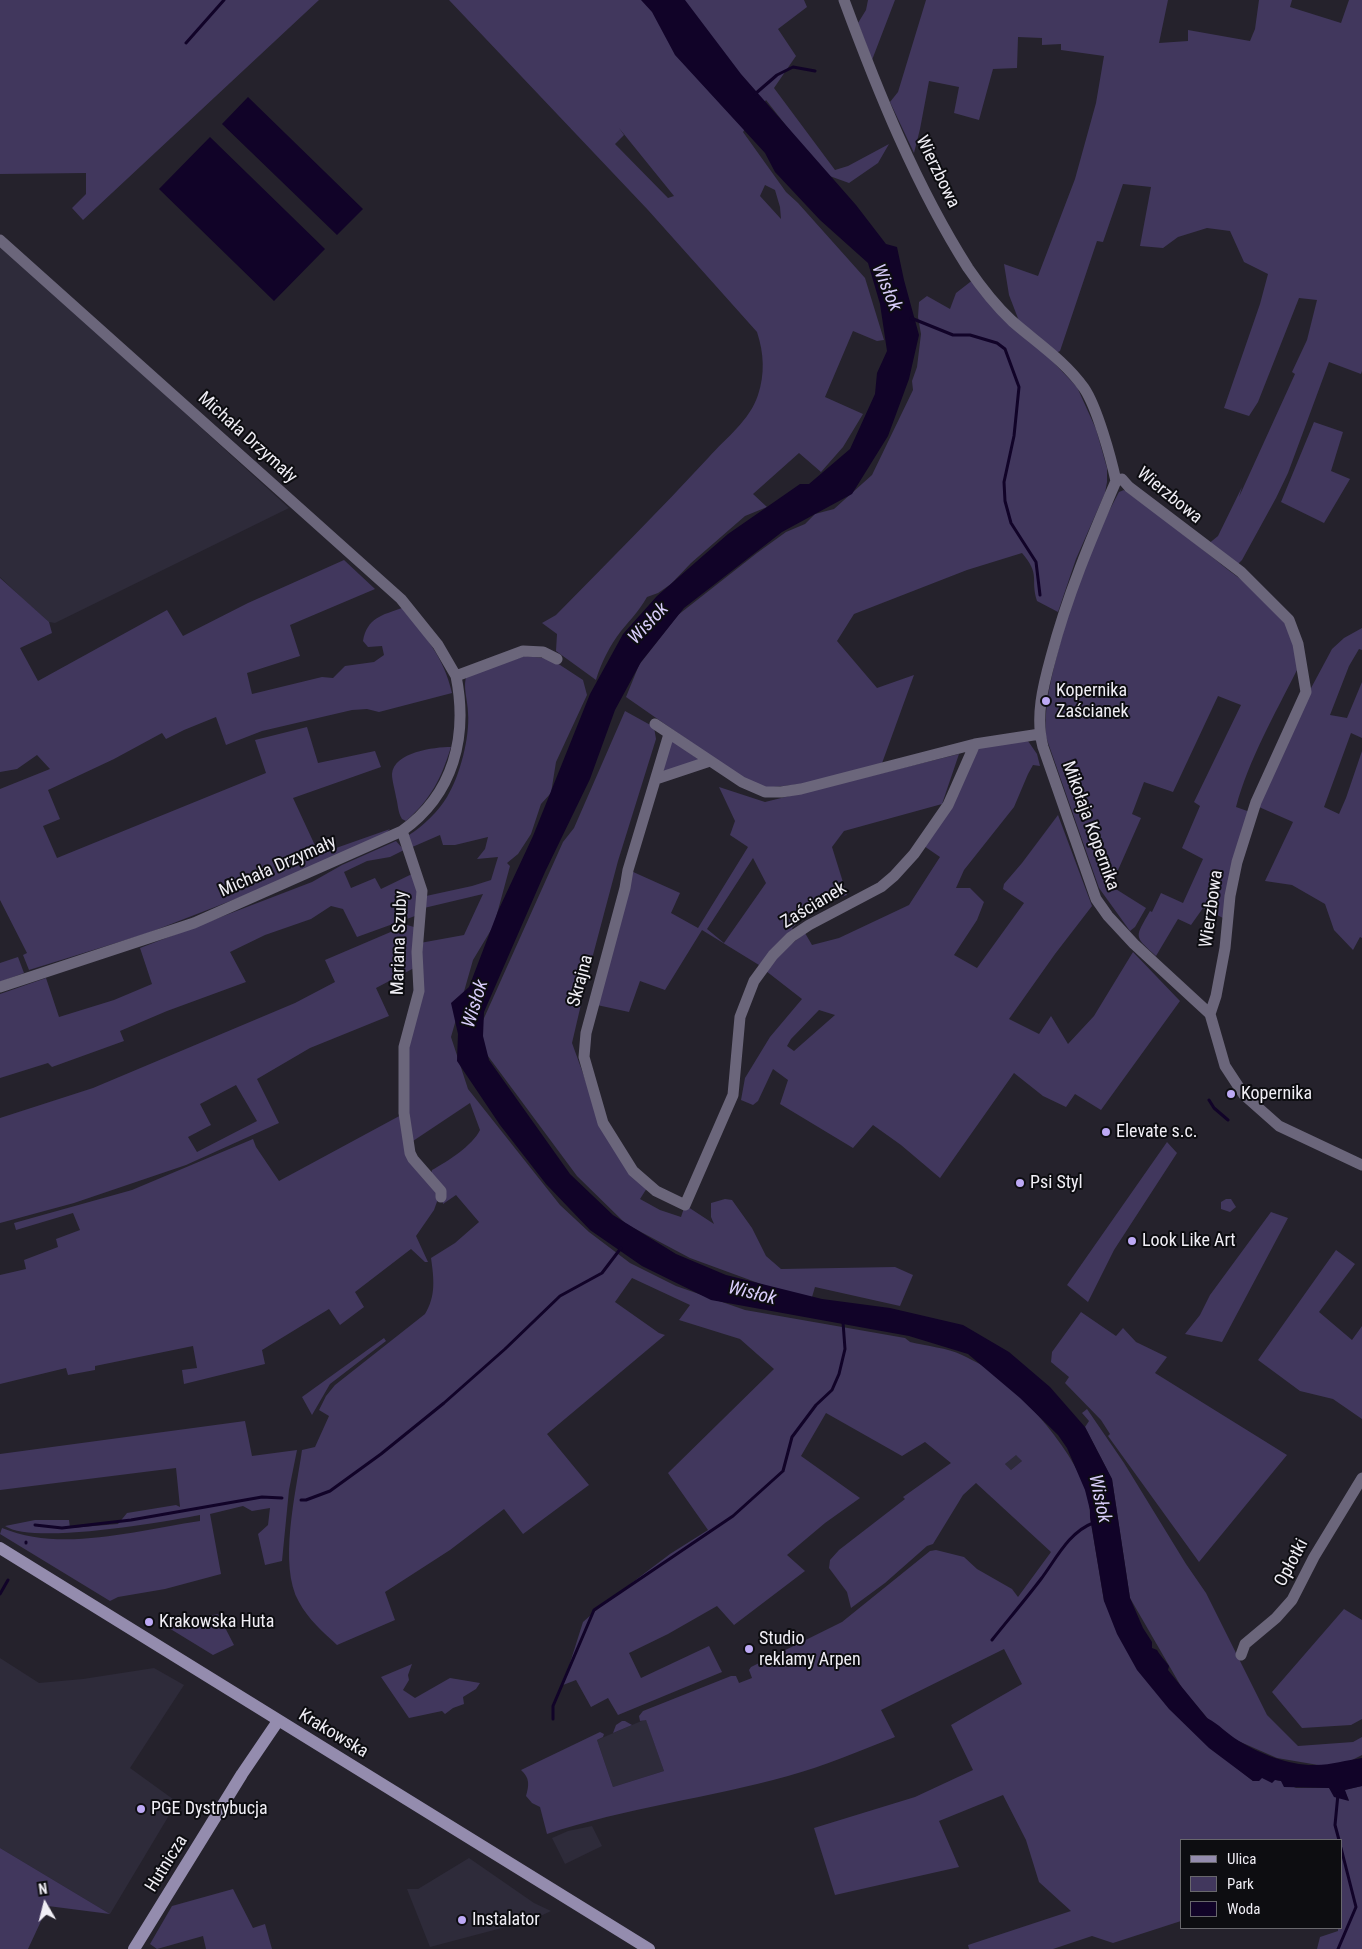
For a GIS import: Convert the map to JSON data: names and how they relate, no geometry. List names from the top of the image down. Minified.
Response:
{"streets":{"main road":["Krakowska","Hutnicza"],"street":["Wierzbowa","Michała Drzymały","Mikołaja Kopernika","Zaścianek","Mariana Szuby","Skrajna","Opłotki"]},"crossings":[["Wierzbowa","Mikołaja Kopernika"],["Michała Drzymały","Mariana Szuby"],["Zaścianek","Skrajna"],["Krakowska","Hutnicza"]],"water":["Wisłok"],"places":["Kopernika Zaścianek","Kopernika","Elevate s.c.","Psi Styl","Look Like Art","Krakowska Huta","Studio reklamy Arpen","PGE Dystrybucja","Instalator"],"legend":["Ulica","Park","Woda"],"north":"top"}
